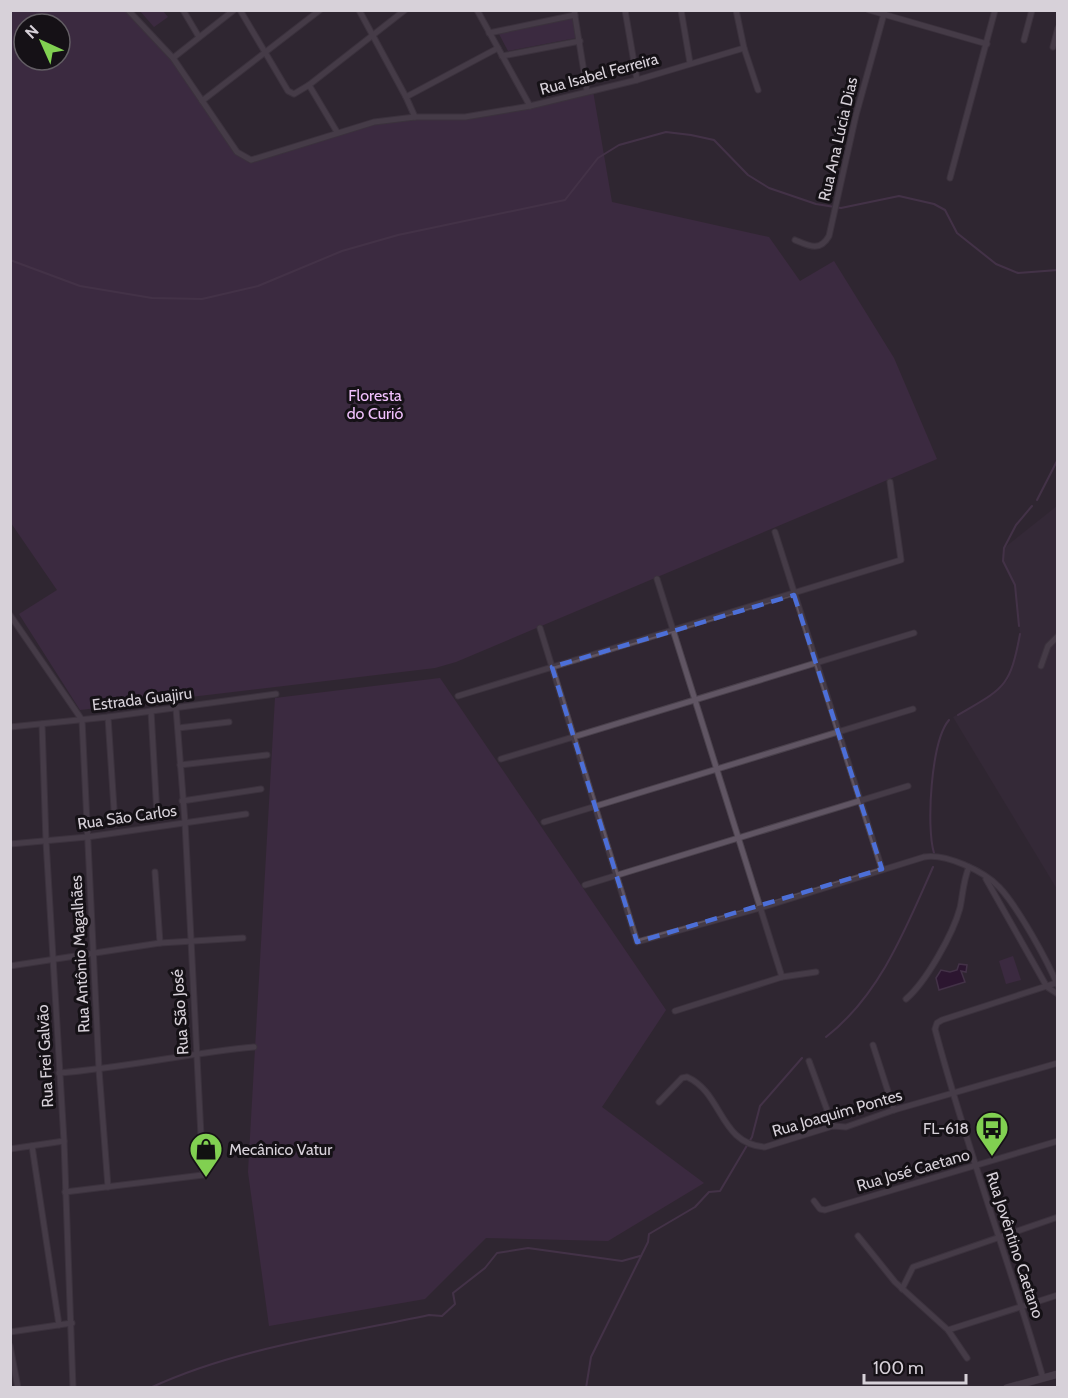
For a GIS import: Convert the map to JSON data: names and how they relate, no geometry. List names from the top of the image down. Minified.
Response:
{"streets":{"street":["Rua Isabel Ferreira","Rua Ana Lúcia Dias","Estrada Guajiru","Rua São Carlos","Rua Antônio Magalhães","Rua São José","Rua Frei Galvão","Rua Joaquim Pontes","Rua José Caetano","Rua Jovêntino Caetano"]},"crossings":[["Estrada Guajiru","Rua Antônio Magalhães"],["Estrada Guajiru","Rua São José"],["Estrada Guajiru","Rua Frei Galvão"],["Rua São Carlos","Rua Antônio Magalhães"],["Rua São Carlos","Rua São José"],["Rua São Carlos","Rua Frei Galvão"],["Rua Antônio Magalhães","Rua São José"],["Rua São José","Rua Frei Galvão"],["Rua Joaquim Pontes","Rua Jovêntino Caetano"],["Rua José Caetano","Rua Jovêntino Caetano"]],"parks":["Floresta do Curió"],"places":{"bus stop":["FL-618"],"shop":["Mecânico Vatur"]},"scale_bar":"100 m","north":"top left"}
